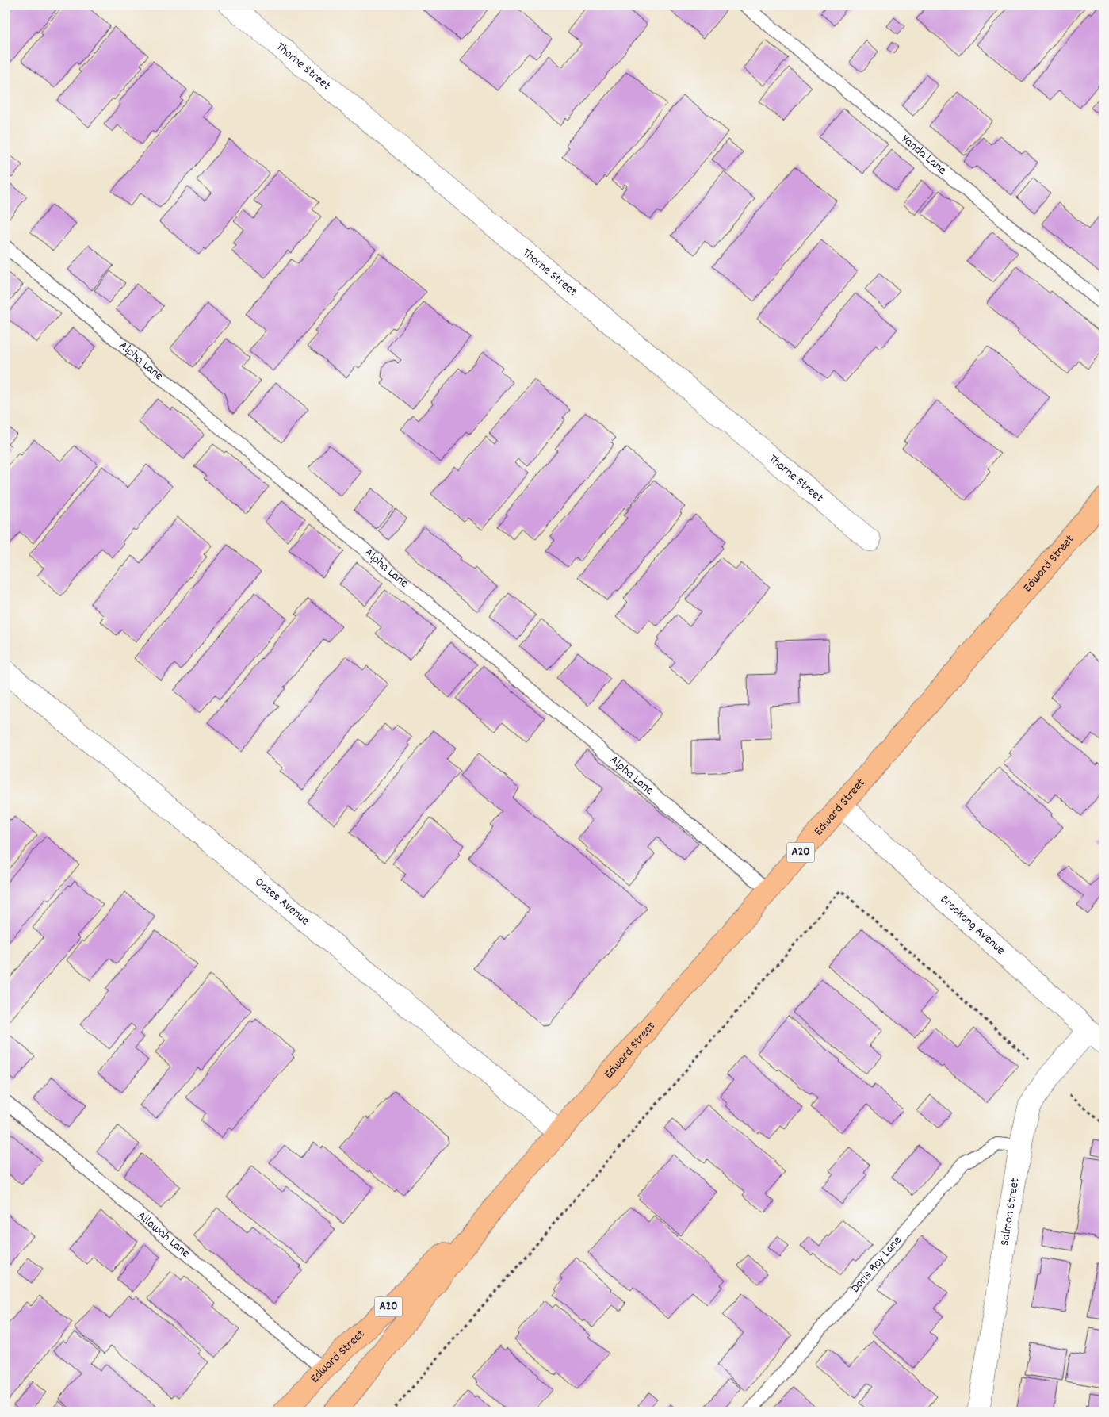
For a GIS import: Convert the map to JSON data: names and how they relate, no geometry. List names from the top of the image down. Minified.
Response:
{"streets":{"highway":["Edward Street","A20"],"street":["Thorne Street","Oates Avenue","Brookong Avenue","Salmon Street"],"lane":["Yanda Lane","Alpha Lane","Allawah Lane","Doris Roy Lane"]},"crossings":[["Alpha Lane","Edward Street"],["Edward Street","Oates Avenue"],["Edward Street","Brookong Avenue"],["Edward Street","Allawah Lane"],["Brookong Avenue","Salmon Street"],["Salmon Street","Doris Roy Lane"]]}
